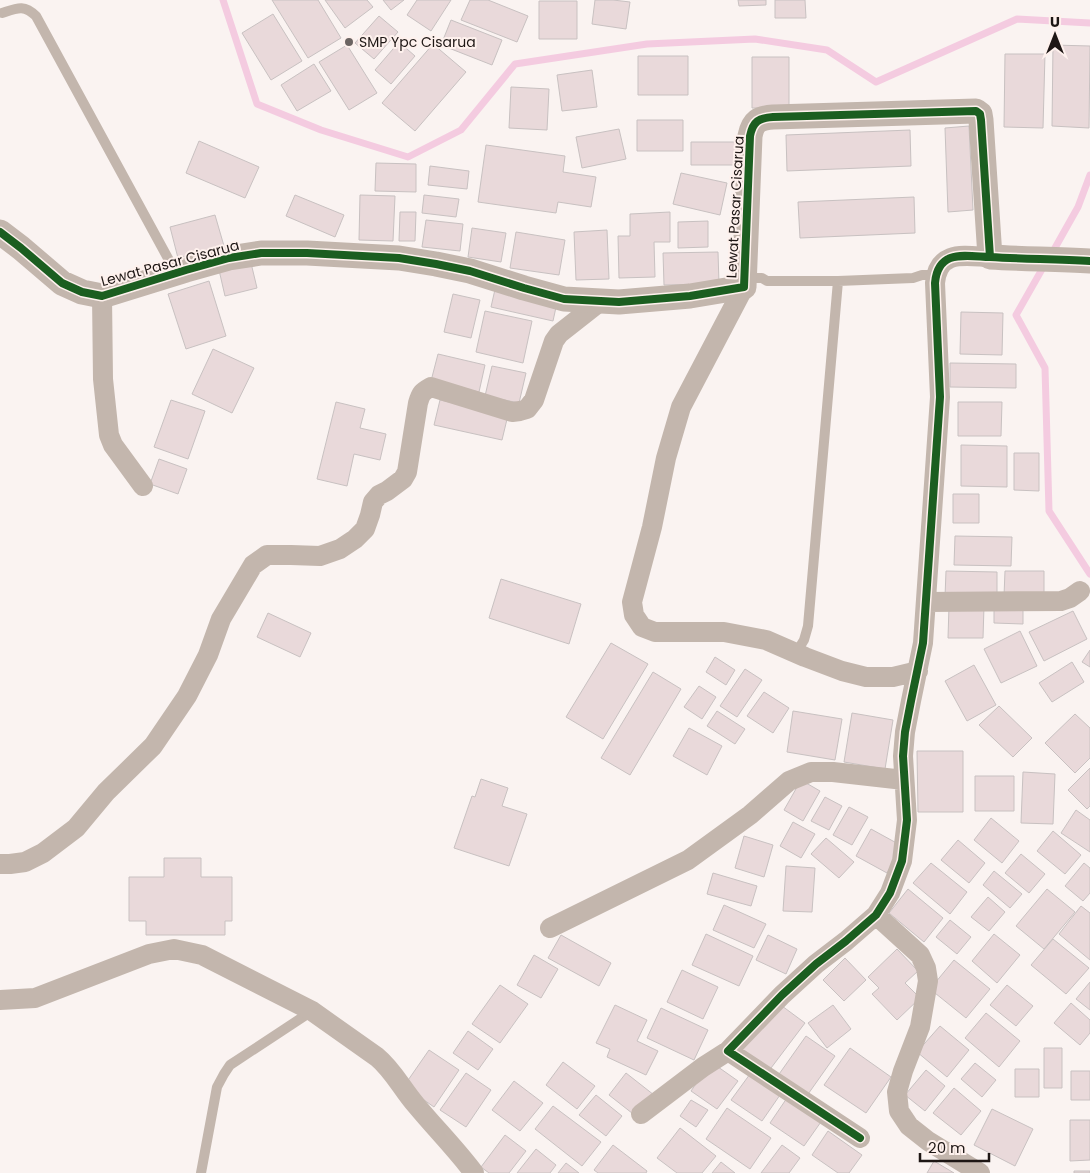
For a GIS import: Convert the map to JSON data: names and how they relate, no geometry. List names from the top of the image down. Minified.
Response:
{"streets":{"street":["Lewat Pasar Cisarua"]},"places":["SMP Ypc Cisarua"],"scale_bar":"20 m","north":"top"}
